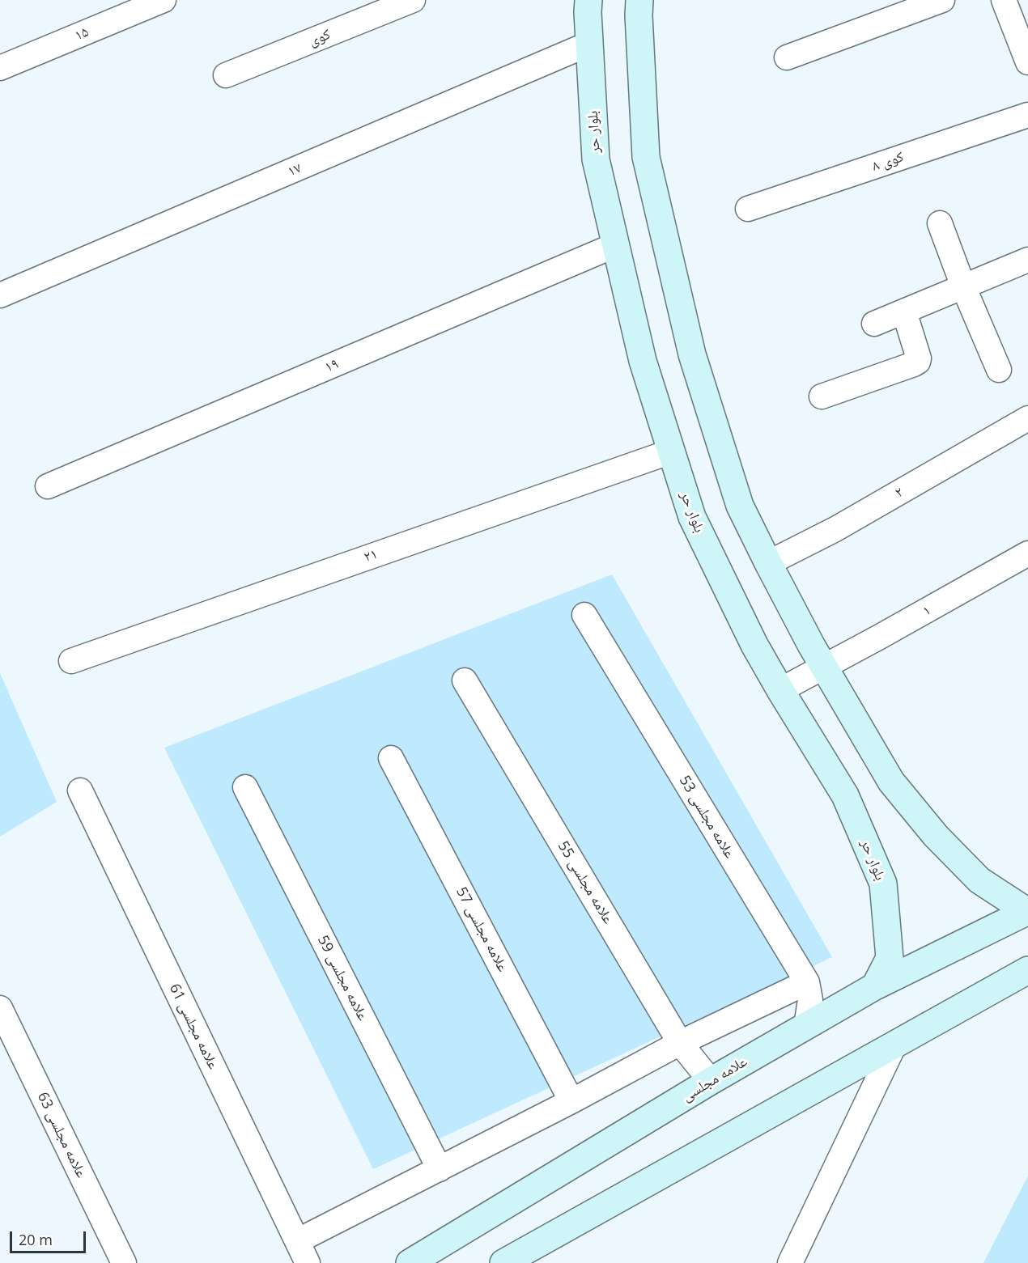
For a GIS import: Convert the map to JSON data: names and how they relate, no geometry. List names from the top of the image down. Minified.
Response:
{"streets":{"main road":["بلوار حر","علامه مجلسی"],"street":["۱۵","کوی","کوی ۸","۱۷","۱۹","۲","۲۱","۱","علامه مجلسی 53","علامه مجلسی 55","علامه مجلسی 57","علامه مجلسی 59","علامه مجلسی 61","علامه مجلسی 63"]},"crossings":[["بلوار حر","۱۷"],["بلوار حر","۱۹"],["بلوار حر","۲۱"],["بلوار حر","۱"],["بلوار حر","علامه مجلسی"],["علامه مجلسی 53","علامه مجلسی"],["علامه مجلسی 55","علامه مجلسی"]],"scale_bar":"20 m"}
